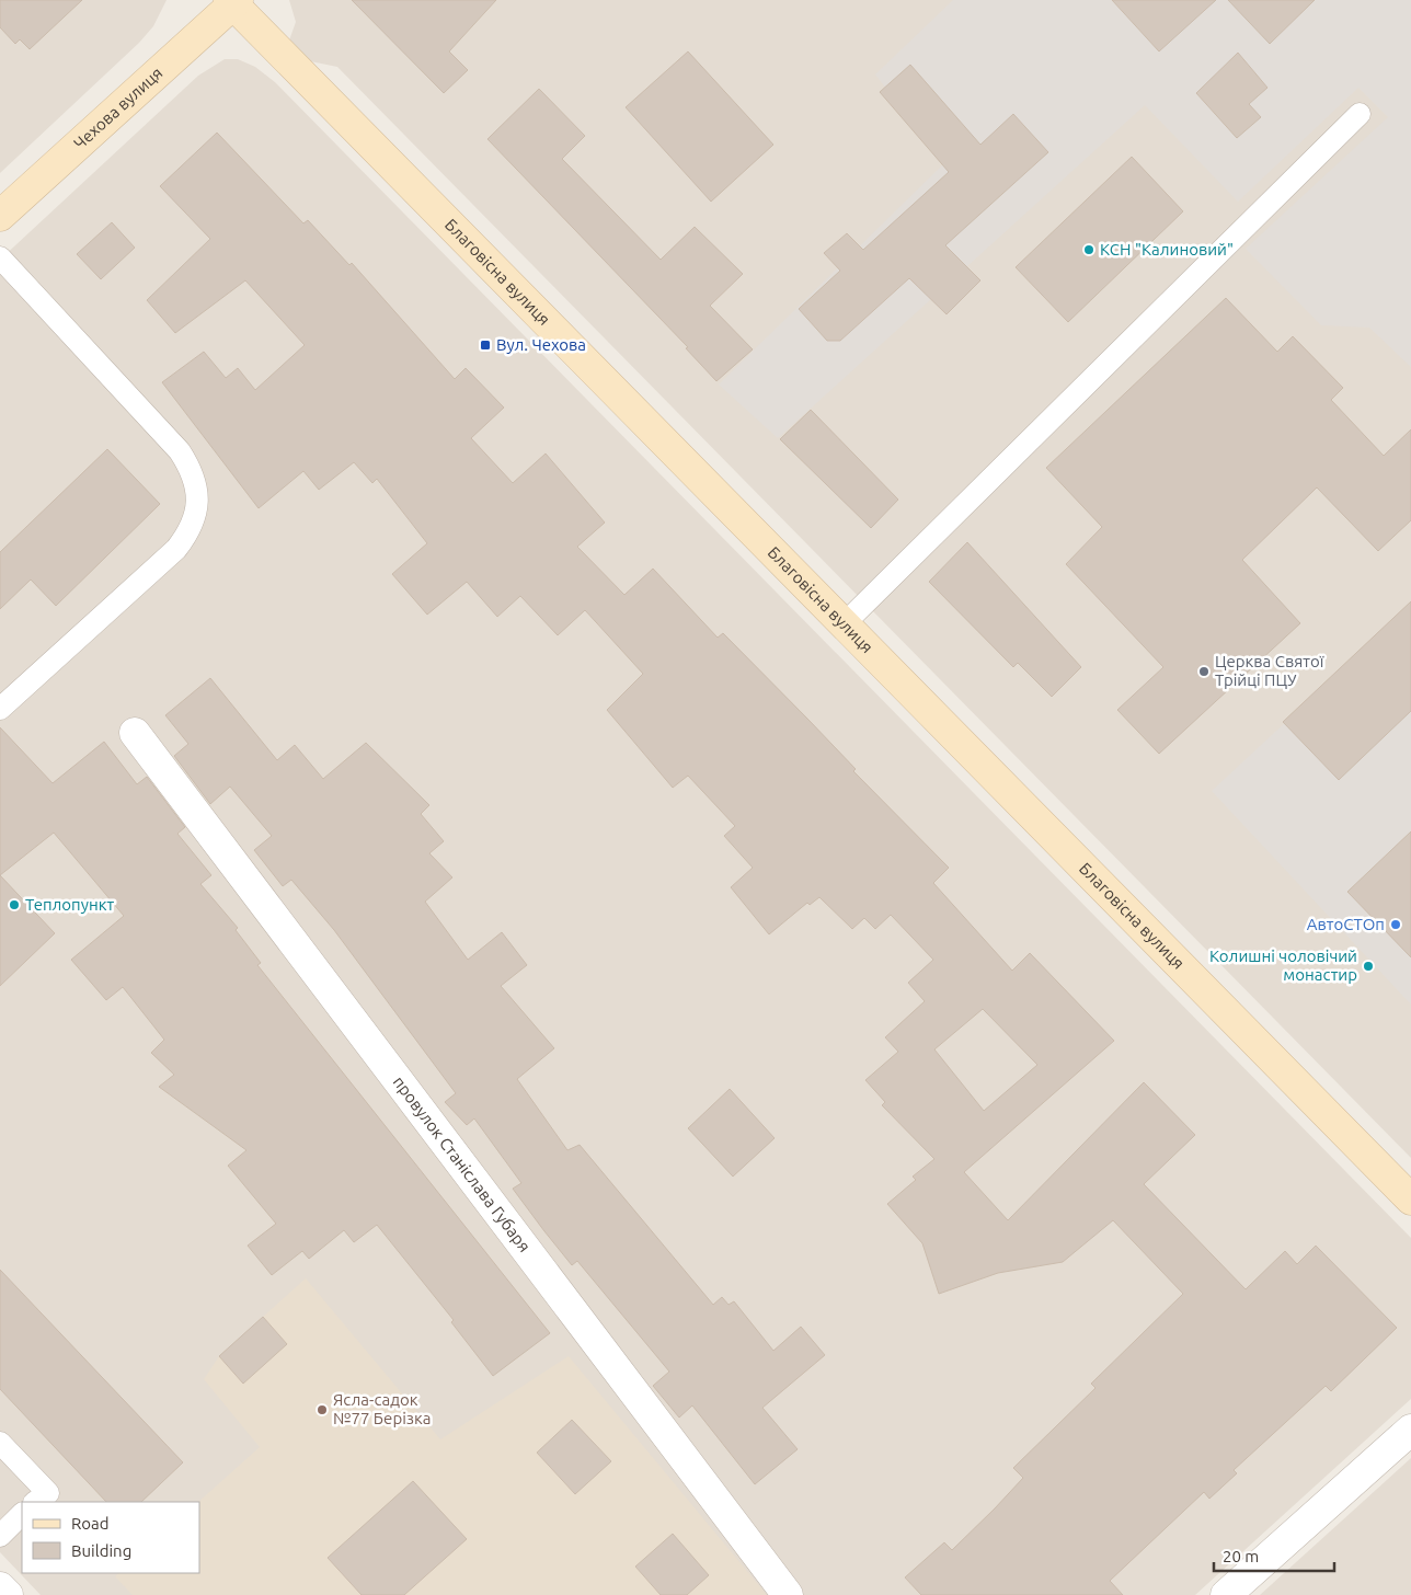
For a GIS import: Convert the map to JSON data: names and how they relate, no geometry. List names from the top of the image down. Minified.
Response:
{"streets":{"main road":["Чехова вулиця","Благовісна вулиця"],"street":["провулок Станіслава Губаря"]},"crossings":[["Чехова вулиця","Благовісна вулиця"]],"places":{"other":["КСН \"Калиновий\"","Церква Святої Трійці ПЦУ","Теплопункт","АвтоСТОп","Колишні чоловічий монастир","Ясла-садок №77 Берізка"],"transit":["Вул. Чехова"]},"legend":["Road","Building"],"scale_bar":"20 m"}
